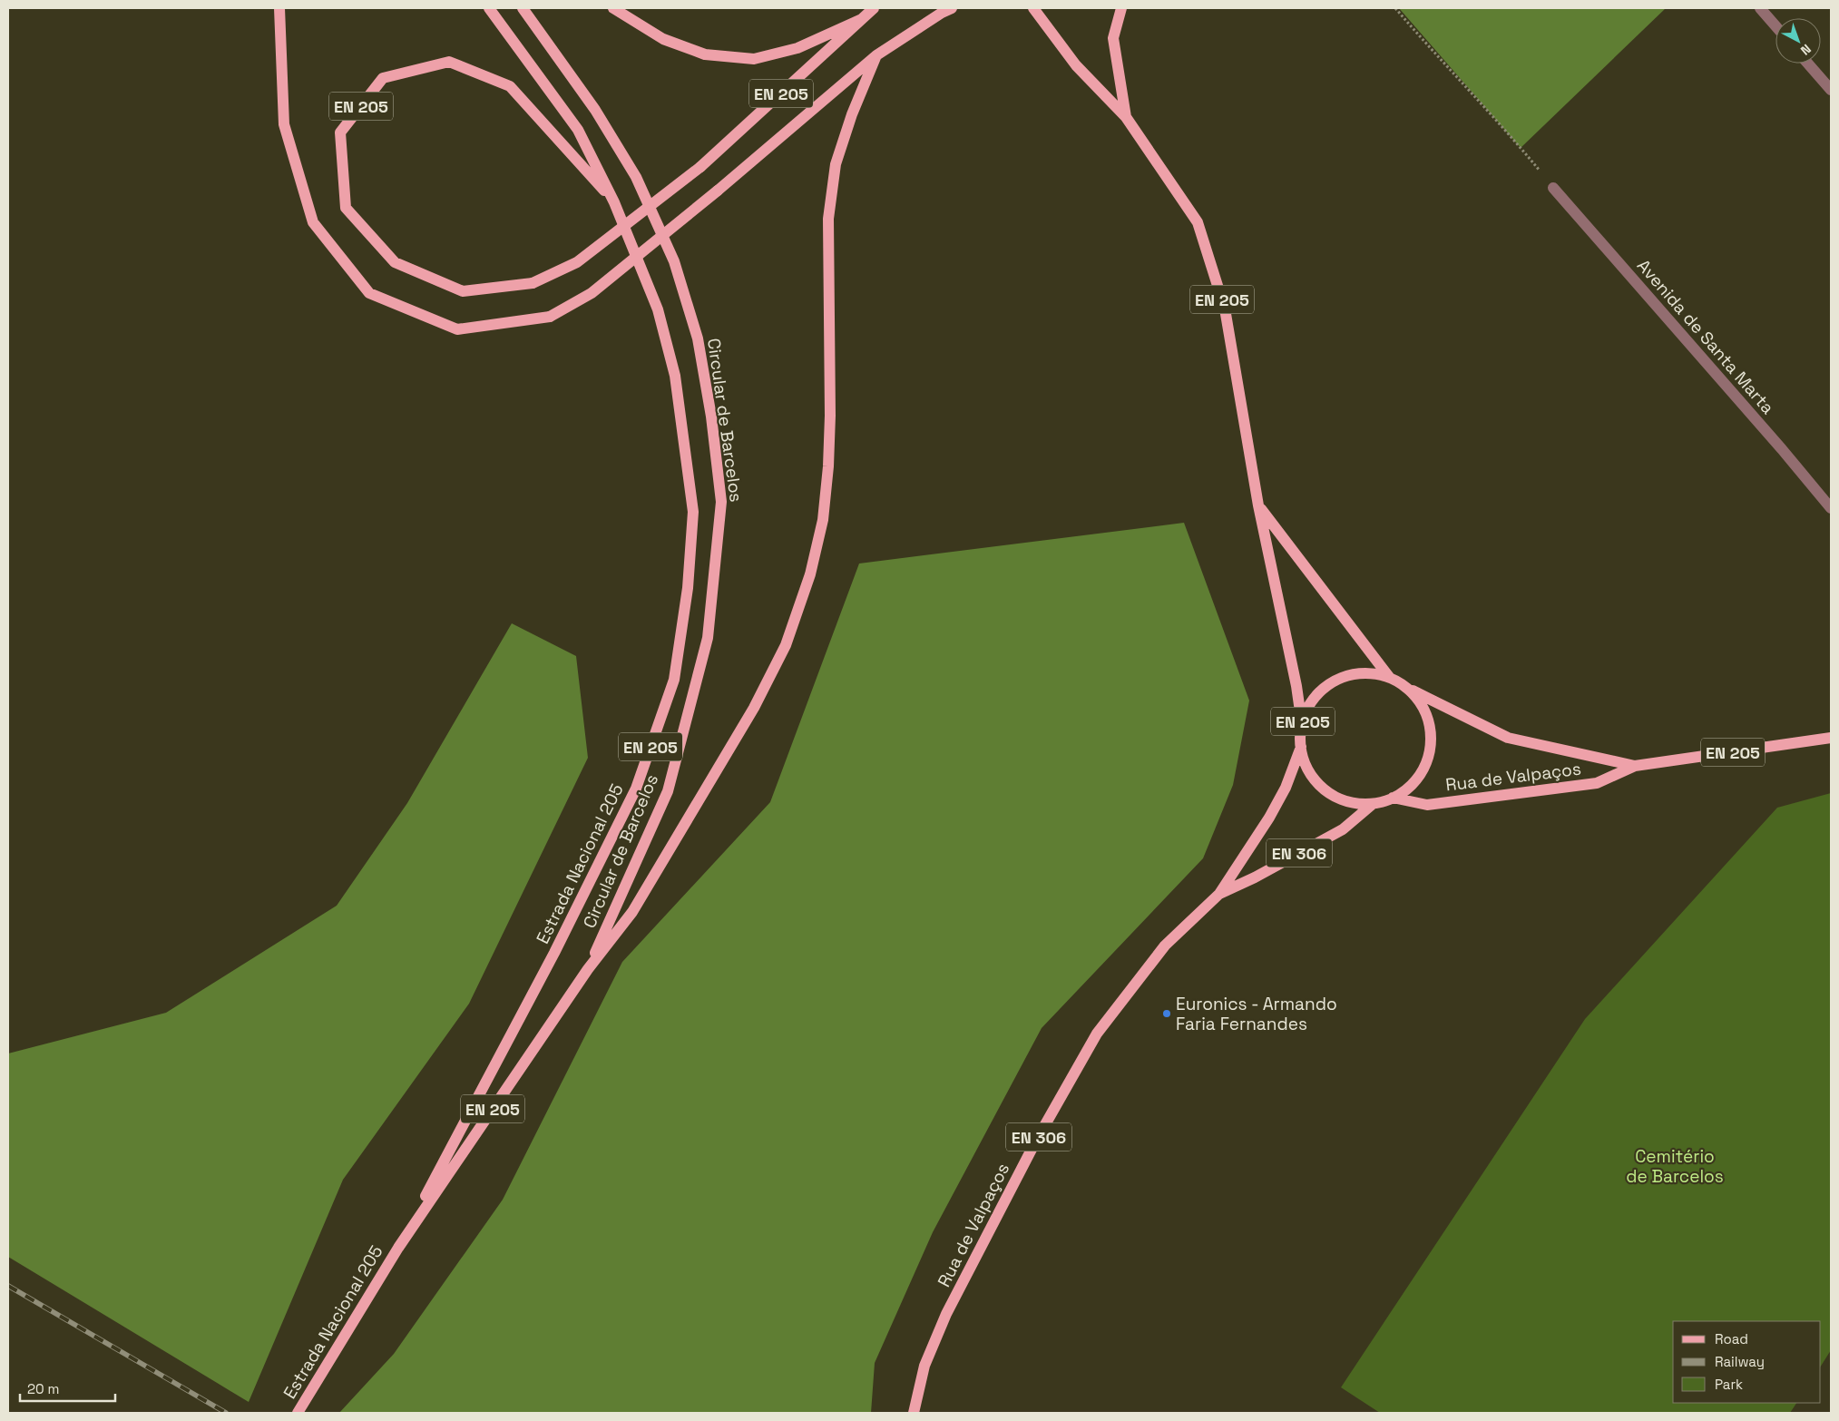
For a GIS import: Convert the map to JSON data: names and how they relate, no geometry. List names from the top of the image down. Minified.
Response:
{"streets":{"main road":["EN 205","Circular de Barcelos","Rua de Valpaços","EN 306","Estrada Nacional 205"],"street":["Avenida de Santa Marta"]},"crossings":[["EN 205","Circular de Barcelos"],["EN 205","Rua de Valpaços"],["EN 205","Estrada Nacional 205"],["Circular de Barcelos","Estrada Nacional 205"]],"parks":["Cemitério de Barcelos"],"places":["Euronics - Armando Faria Fernandes"],"legend":["Road","Railway","Park"],"scale_bar":"20 m","north":"bottom right"}
